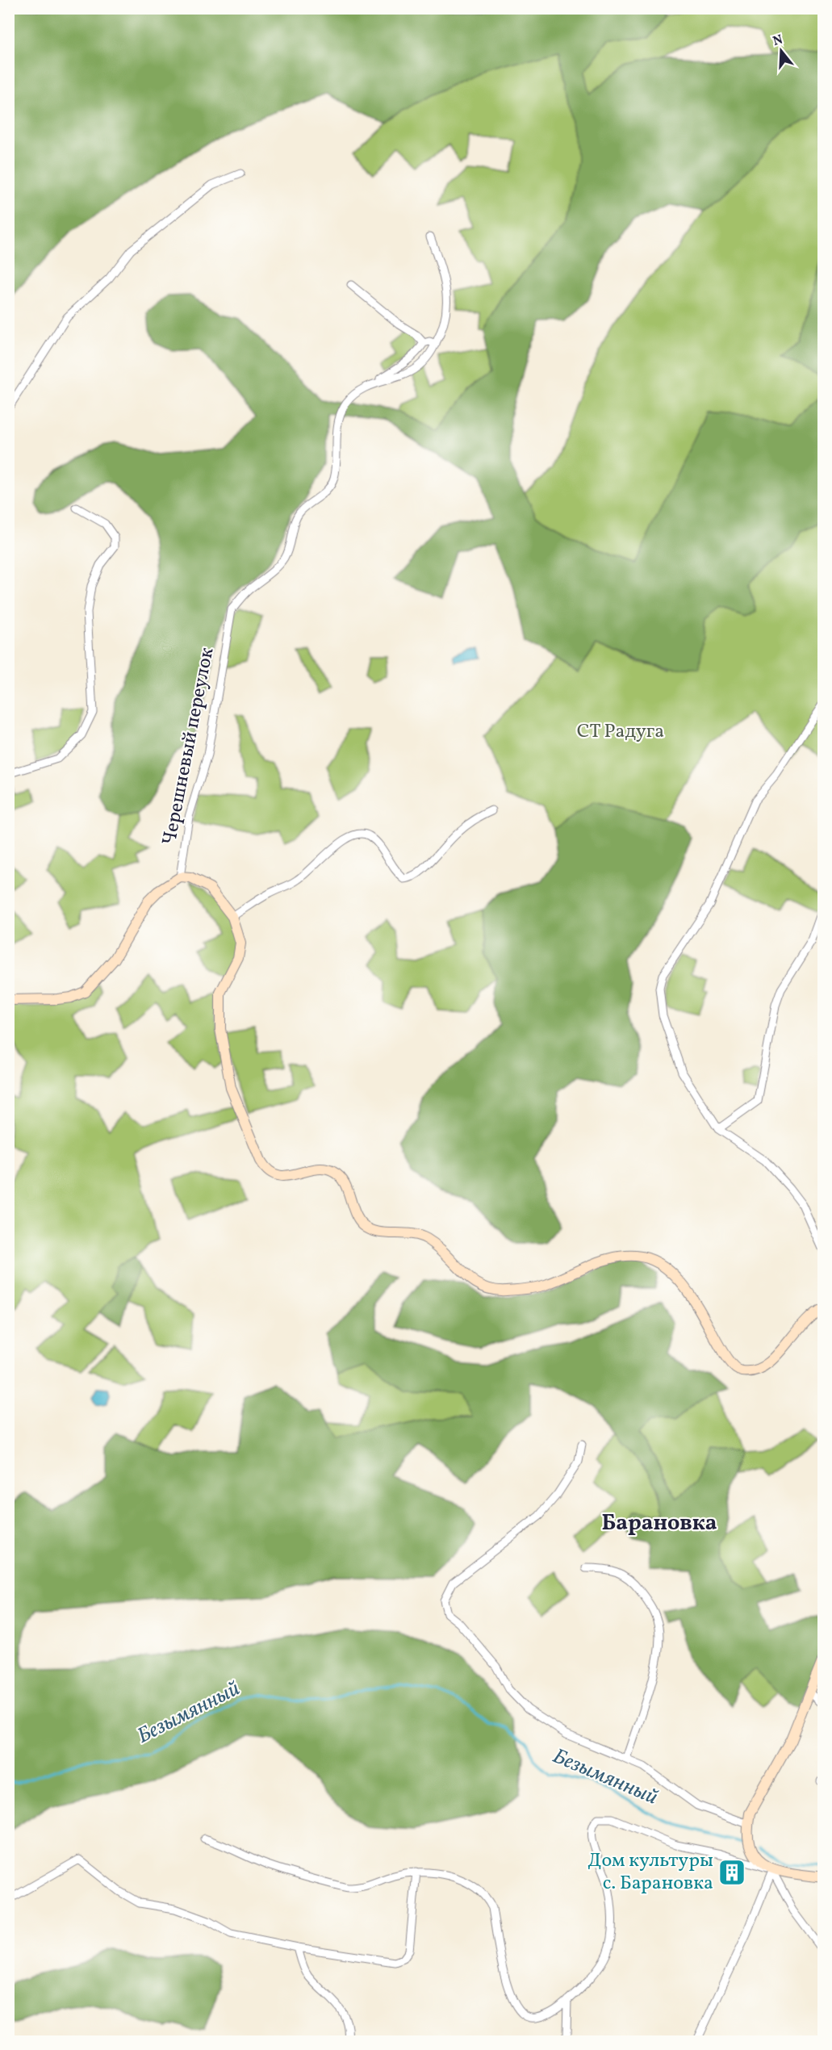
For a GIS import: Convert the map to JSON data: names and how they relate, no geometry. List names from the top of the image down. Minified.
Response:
{"streets":{"street":["Черешневый переулок"]},"districts":["Барановка"],"water":["Безымянный"],"parks":["СТ Радуга"],"places":{"building":["Дом культуры с. Барановка"]},"north":"top"}
